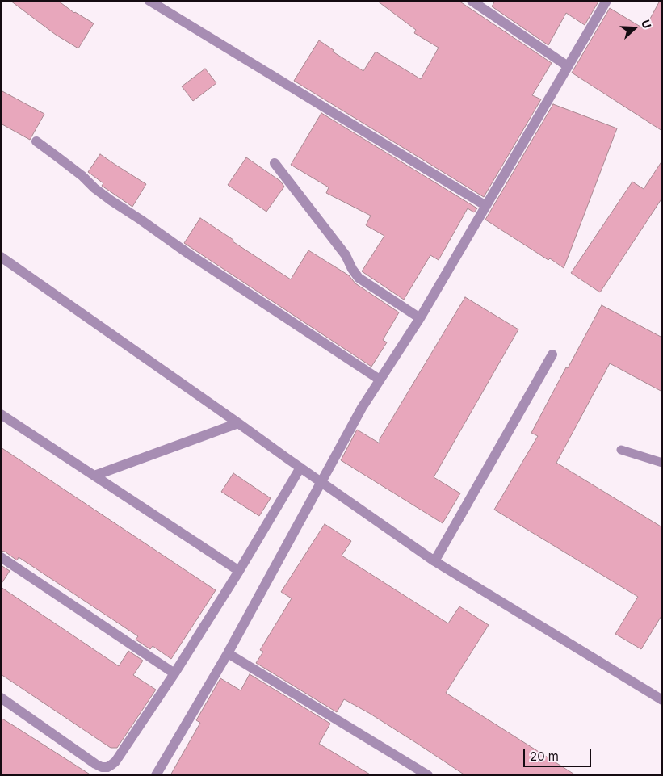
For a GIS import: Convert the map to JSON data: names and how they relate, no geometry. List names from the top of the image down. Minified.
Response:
{"scale_bar":"20 m","north":"right"}
